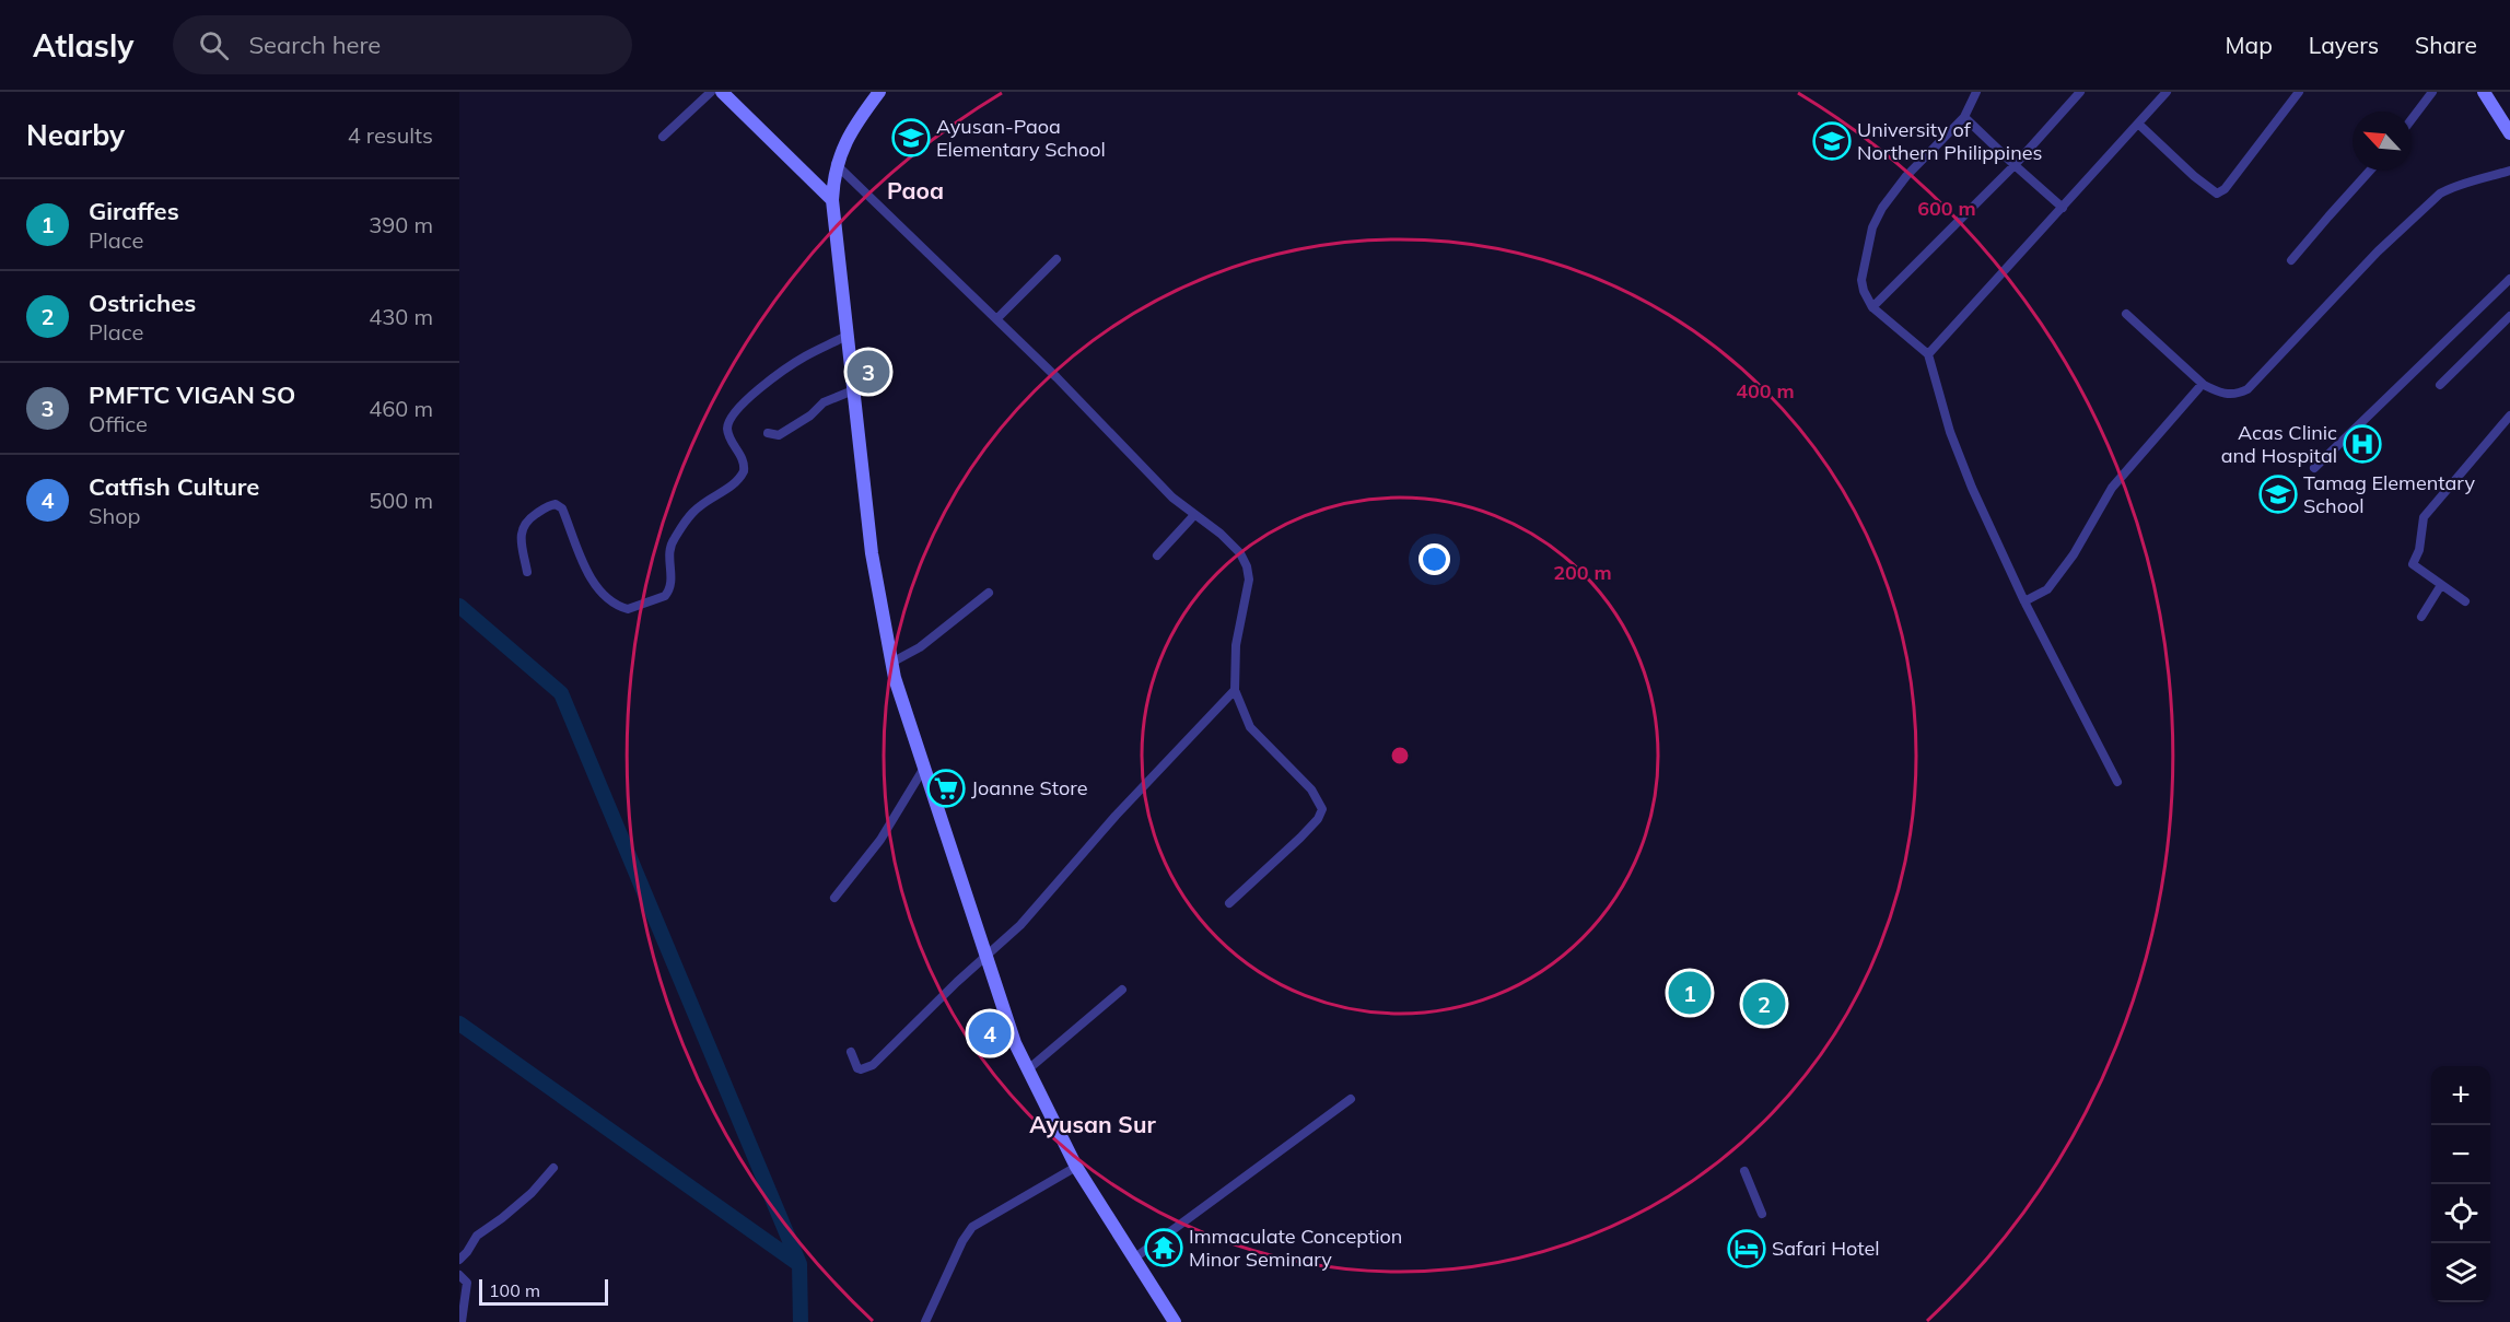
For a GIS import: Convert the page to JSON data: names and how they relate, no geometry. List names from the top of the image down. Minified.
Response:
{"districts":["Paoa","Ayusan Sur"],"places":{"school or university":["Ayusan-Paoa Elementary School","University of Northern Philippines","Tamag Elementary School"],"hospital":["Acas Clinic and Hospital"],"supermarket":["Joanne Store"],"temple":["Immaculate Conception Minor Seminary"],"hotel":["Safari Hotel"]},"scale_bar":"100 m","north":"top left","page":{"header":"Atlasly","search":"Search here","nav":["Map","Layers","Share"],"heading":["Nearby","4 results"],"list":[{"mark":"1","name":"Giraffes","note":"Place","value":"390 m"},{"mark":"2","name":"Ostriches","note":"Place","value":"430 m"},{"mark":"3","name":"PMFTC VIGAN SO","note":"Office","value":"460 m"},{"mark":"4","name":"Catfish Culture","note":"Shop","value":"500 m"}],"pins":["3","1","2","4"],"map_buttons":["+","−"],"scale":"100 m"},"rings":["600 m","400 m","200 m"]}
